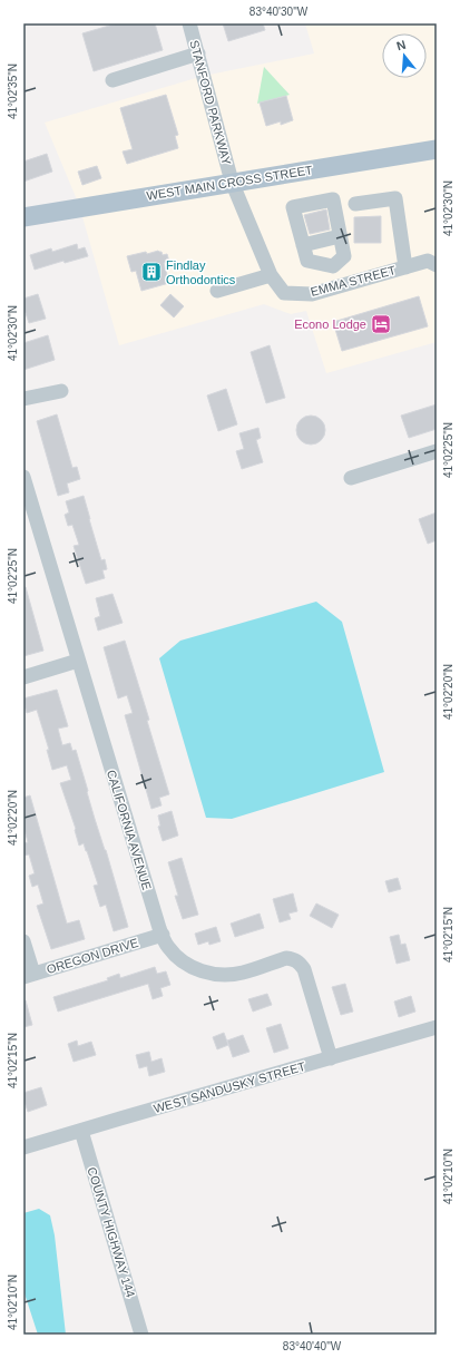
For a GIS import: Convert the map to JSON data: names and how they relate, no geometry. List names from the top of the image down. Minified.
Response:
{"streets":{"main road":["WEST MAIN CROSS STREET"],"street":["STANFORD PARKWAY","EMMA STREET","CALIFORNIA AVENUE","OREGON DRIVE","WEST SANDUSKY STREET","COUNTY HIGHWAY 144"]},"crossings":[["STANFORD PARKWAY","WEST MAIN CROSS STREET"],["STANFORD PARKWAY","EMMA STREET"],["WEST MAIN CROSS STREET","EMMA STREET"],["CALIFORNIA AVENUE","OREGON DRIVE"],["CALIFORNIA AVENUE","WEST SANDUSKY STREET"],["WEST SANDUSKY STREET","COUNTY HIGHWAY 144"]],"places":{"building":["Findlay Orthodontics"],"hotel":["Econo Lodge"]},"north":"top","coordinates":["83°40'30\"W","41°02'35\"N","41°02'30\"N","41°02'25\"N","41°02'20\"N","41°02'15\"N","41°02'10\"N","83°40'40\"W"]}
